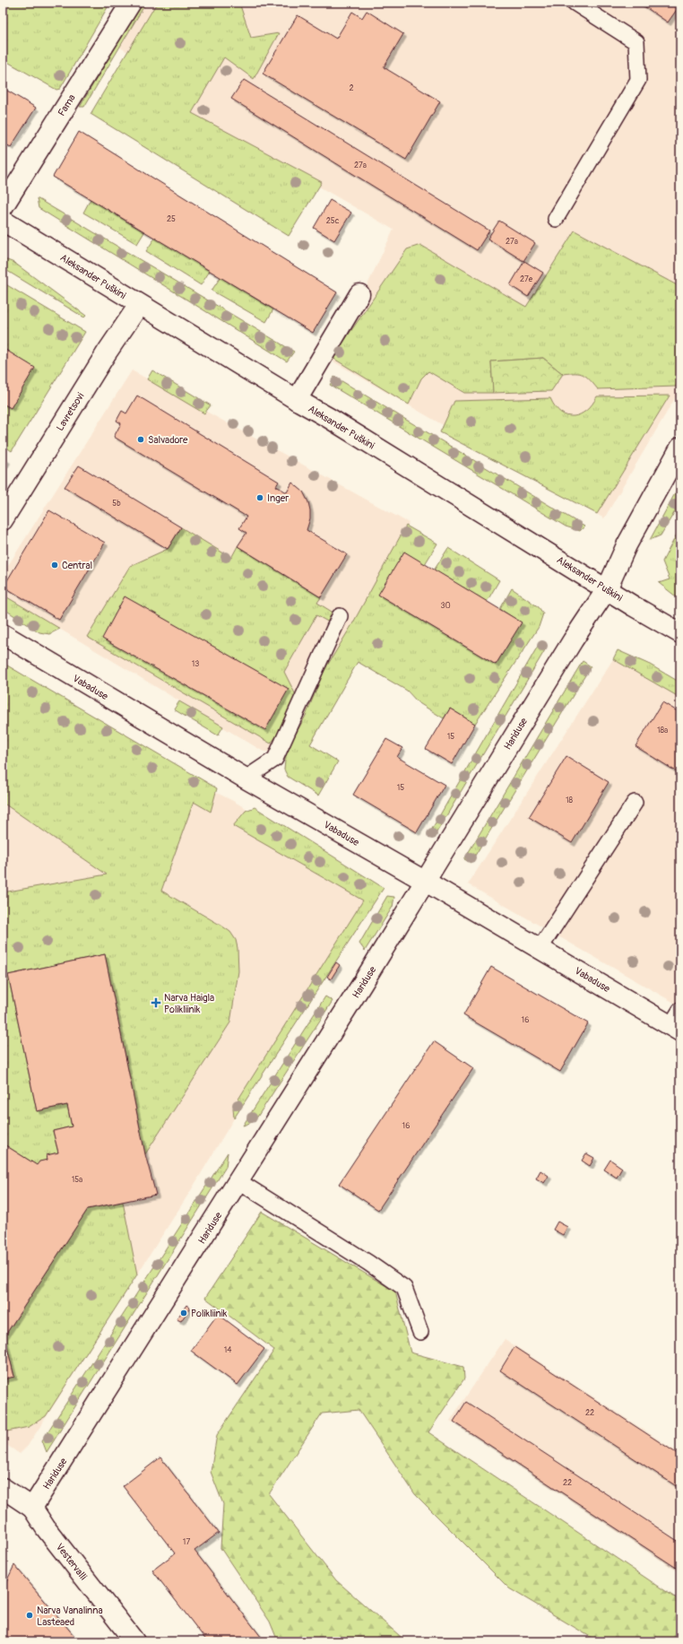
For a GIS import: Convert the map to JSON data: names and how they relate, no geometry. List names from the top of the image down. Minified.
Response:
{"streets":{"street":["Fama","Aleksander Puškini","Lavretsovi","Vabaduse","Hariduse","Vestervalli"]},"crossings":[["Aleksander Puškini","Lavretsovi"],["Aleksander Puškini","Hariduse"],["Vabaduse","Hariduse"],["Hariduse","Vestervalli"]],"places":{"other":["Salvadore","Inger","Central","Polikliinik","Narva Vanalinna Lasteaed"],"health":["Narva Haigla Polikliinik"]},"house_numbers":["2","27a","25","25c","27a","27e","5b","30","13","18a","15","15","18","16","16","15a","14","22","22","17"]}
